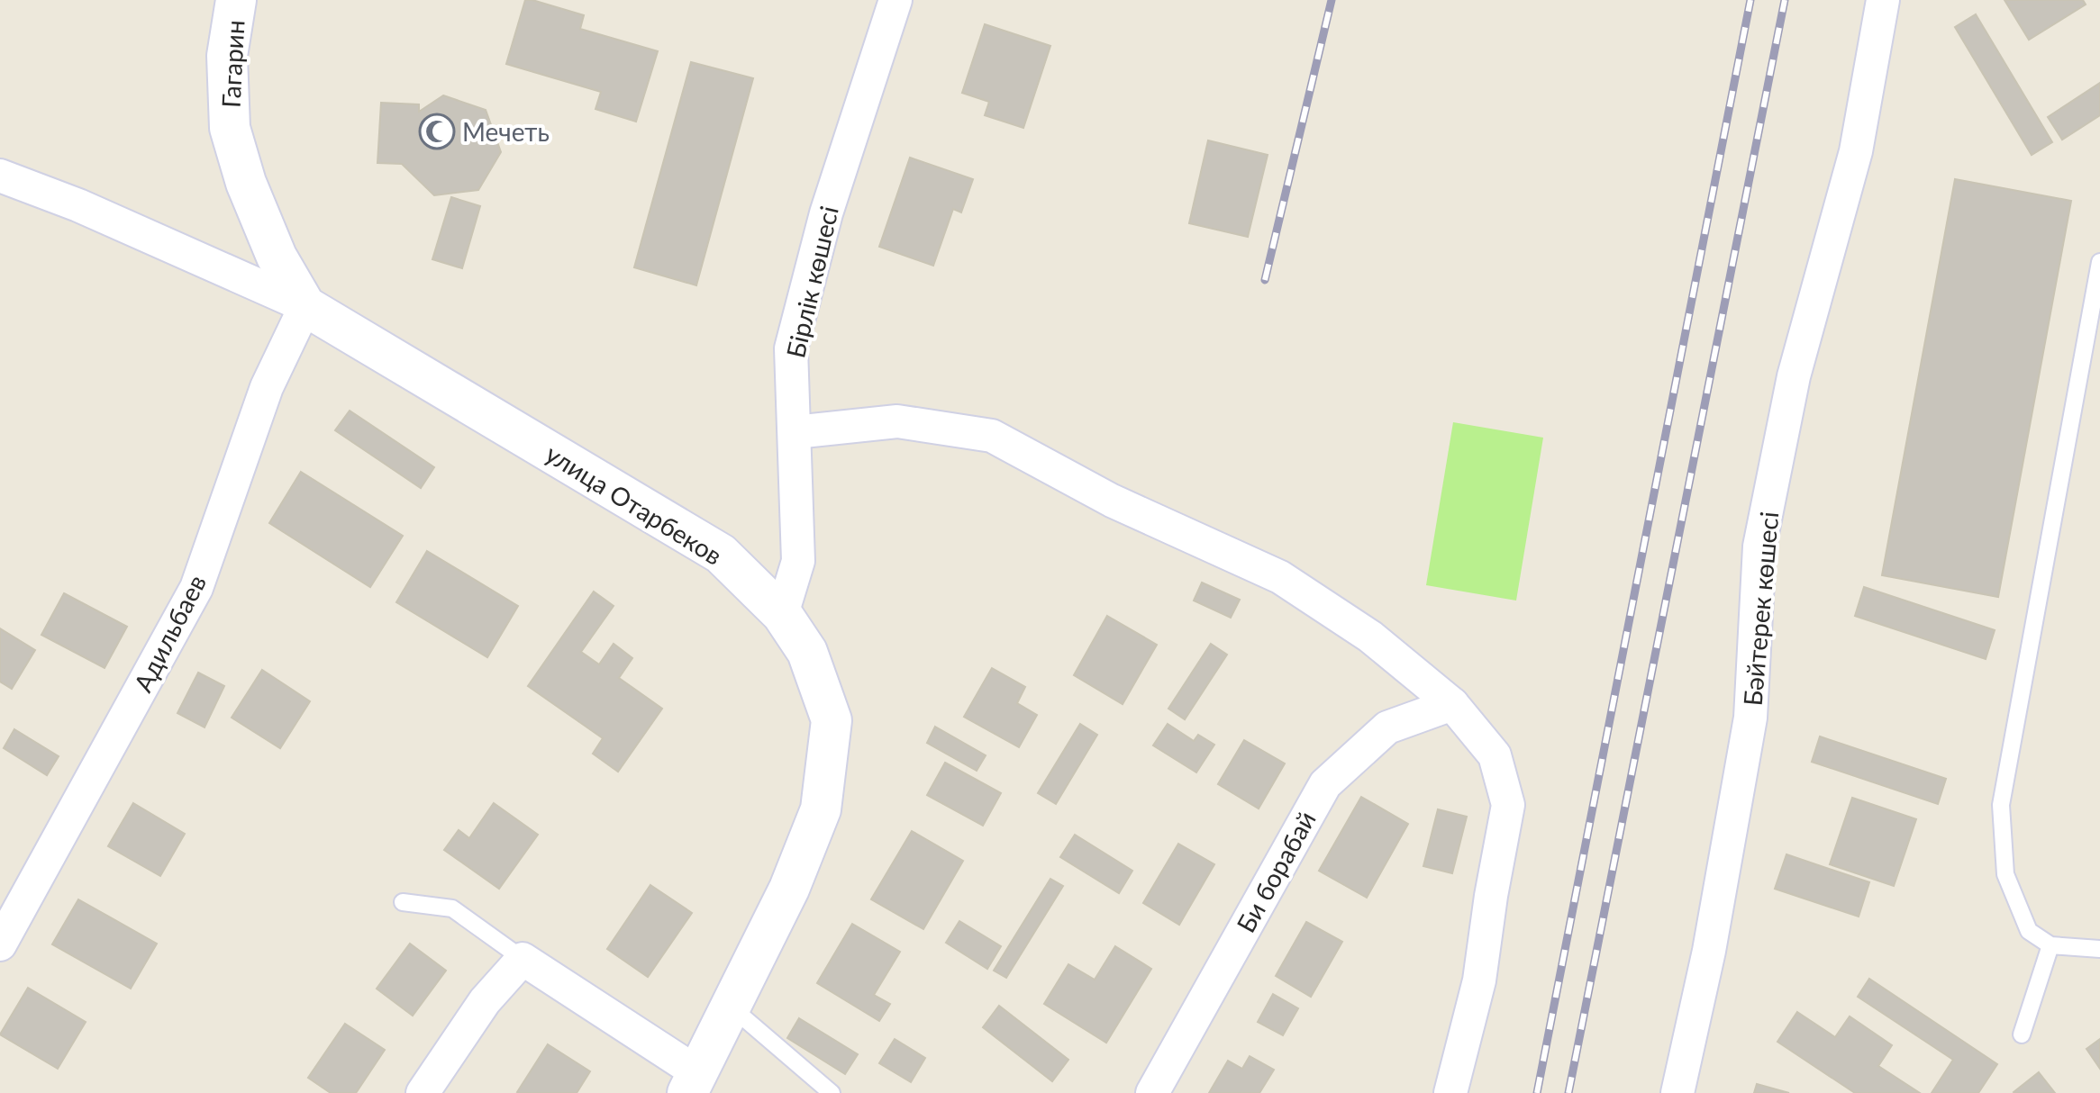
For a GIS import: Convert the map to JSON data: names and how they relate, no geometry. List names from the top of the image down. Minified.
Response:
{"streets":{"main road":["Гагарин","улица Отарбеков"],"street":["Бірлік көшесі","Бәйтерек көшесі","Адильбаев","Би борабай"]},"crossings":[["Гагарин","улица Отарбеков"],["Гагарин","Адильбаев"],["Бірлік көшесі","улица Отарбеков"],["улица Отарбеков","Адильбаев"]],"places":{"mosque":["Мечеть"]}}
